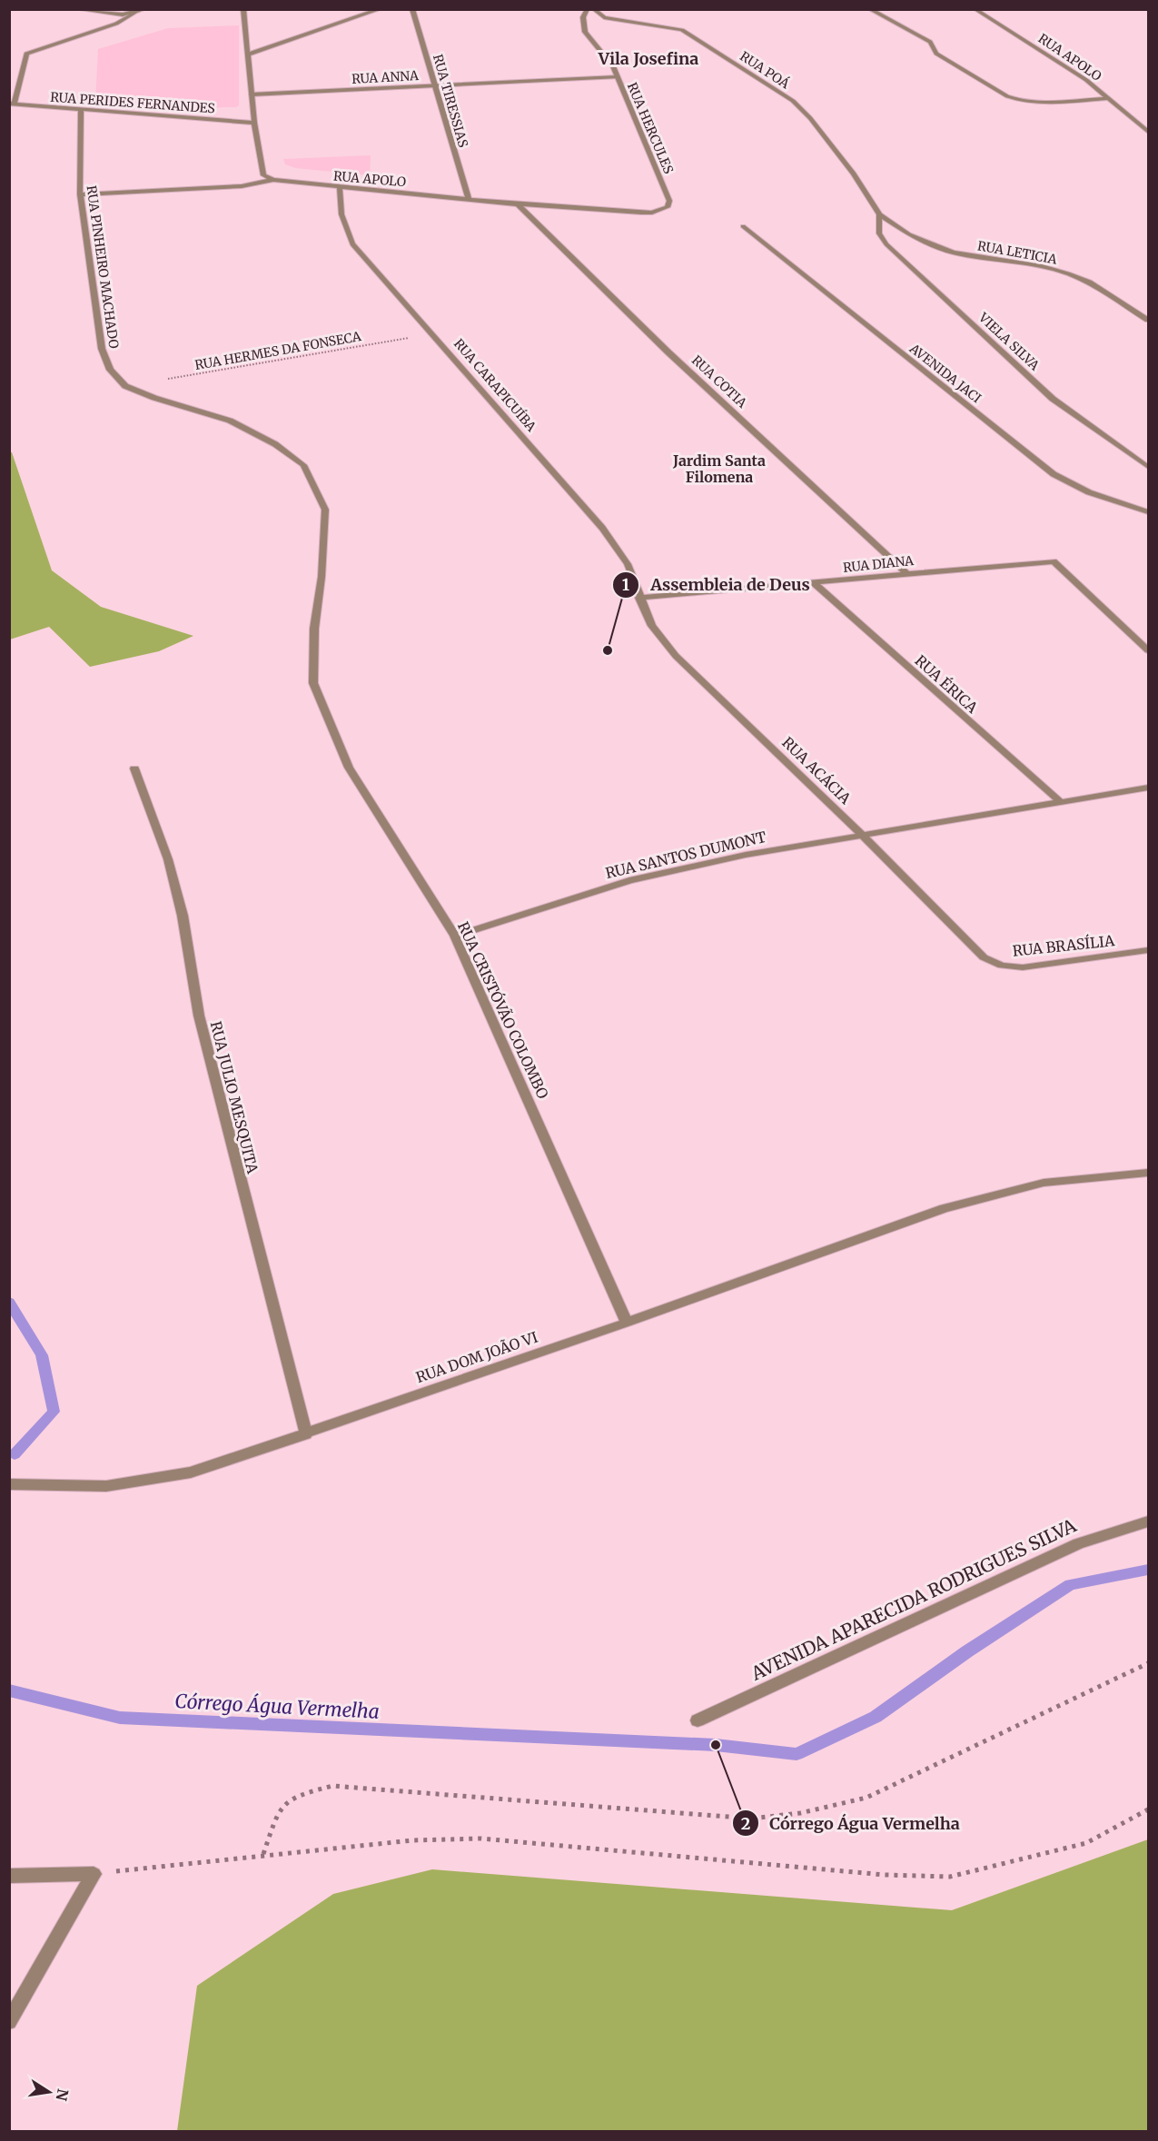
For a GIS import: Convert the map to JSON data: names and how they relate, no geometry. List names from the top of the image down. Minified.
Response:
{"streets":{"street":["RUA APOLO","RUA POÁ","RUA ANNA","RUA TIRESSIAS","RUA PERIDES FERNANDES","RUA HERCULES","RUA LETICIA","RUA PINHEIRO MACHADO","VIELA SILVA","AVENIDA JACI","RUA COTIA","RUA CARAPICUÍBA","RUA DIANA","RUA ÉRICA","RUA ACÁCIA","RUA SANTOS DUMONT","RUA BRASÍLIA","RUA CRISTÓVÃO COLOMBO","RUA JULIO MESQUITA","RUA DOM JOÃO VI","AVENIDA APARECIDA RODRIGUES SILVA"],"path":["RUA HERMES DA FONSECA"]},"crossings":[["RUA APOLO","RUA TIRESSIAS"],["RUA APOLO","RUA HERCULES"],["RUA APOLO","RUA PINHEIRO MACHADO"],["RUA APOLO","RUA COTIA"],["RUA APOLO","RUA CARAPICUÍBA"],["RUA POÁ","RUA LETICIA"],["RUA POÁ","VIELA SILVA"],["RUA ANNA","RUA TIRESSIAS"],["RUA ANNA","RUA HERCULES"],["RUA PERIDES FERNANDES","RUA PINHEIRO MACHADO"],["RUA LETICIA","VIELA SILVA"],["RUA PINHEIRO MACHADO","RUA CRISTÓVÃO COLOMBO"],["RUA HERMES DA FONSECA","RUA CARAPICUÍBA"],["RUA COTIA","RUA DIANA"],["RUA CARAPICUÍBA","RUA DIANA"],["RUA CARAPICUÍBA","RUA ACÁCIA"],["RUA DIANA","RUA ÉRICA"],["RUA DIANA","RUA ACÁCIA"],["RUA ÉRICA","RUA SANTOS DUMONT"],["RUA ACÁCIA","RUA SANTOS DUMONT"],["RUA ACÁCIA","RUA BRASÍLIA"],["RUA SANTOS DUMONT","RUA CRISTÓVÃO COLOMBO"],["RUA CRISTÓVÃO COLOMBO","RUA DOM JOÃO VI"],["RUA JULIO MESQUITA","RUA DOM JOÃO VI"]],"districts":["Vila Josefina","Jardim Santa Filomena"],"water":["Córrego Água Vermelha"],"places":["Assembleia de Deus","Córrego Água Vermelha"],"north":"right"}
